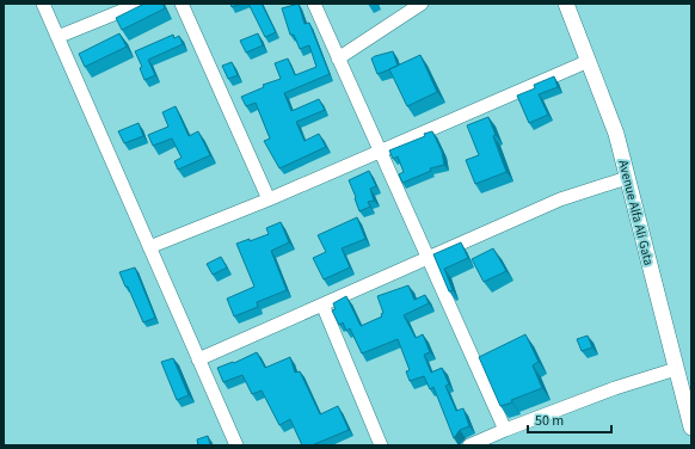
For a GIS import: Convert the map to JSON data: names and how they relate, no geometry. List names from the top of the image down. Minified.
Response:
{"streets":{"street":["Avenue Alfa Ali Gata"]},"scale_bar":"50 m"}
